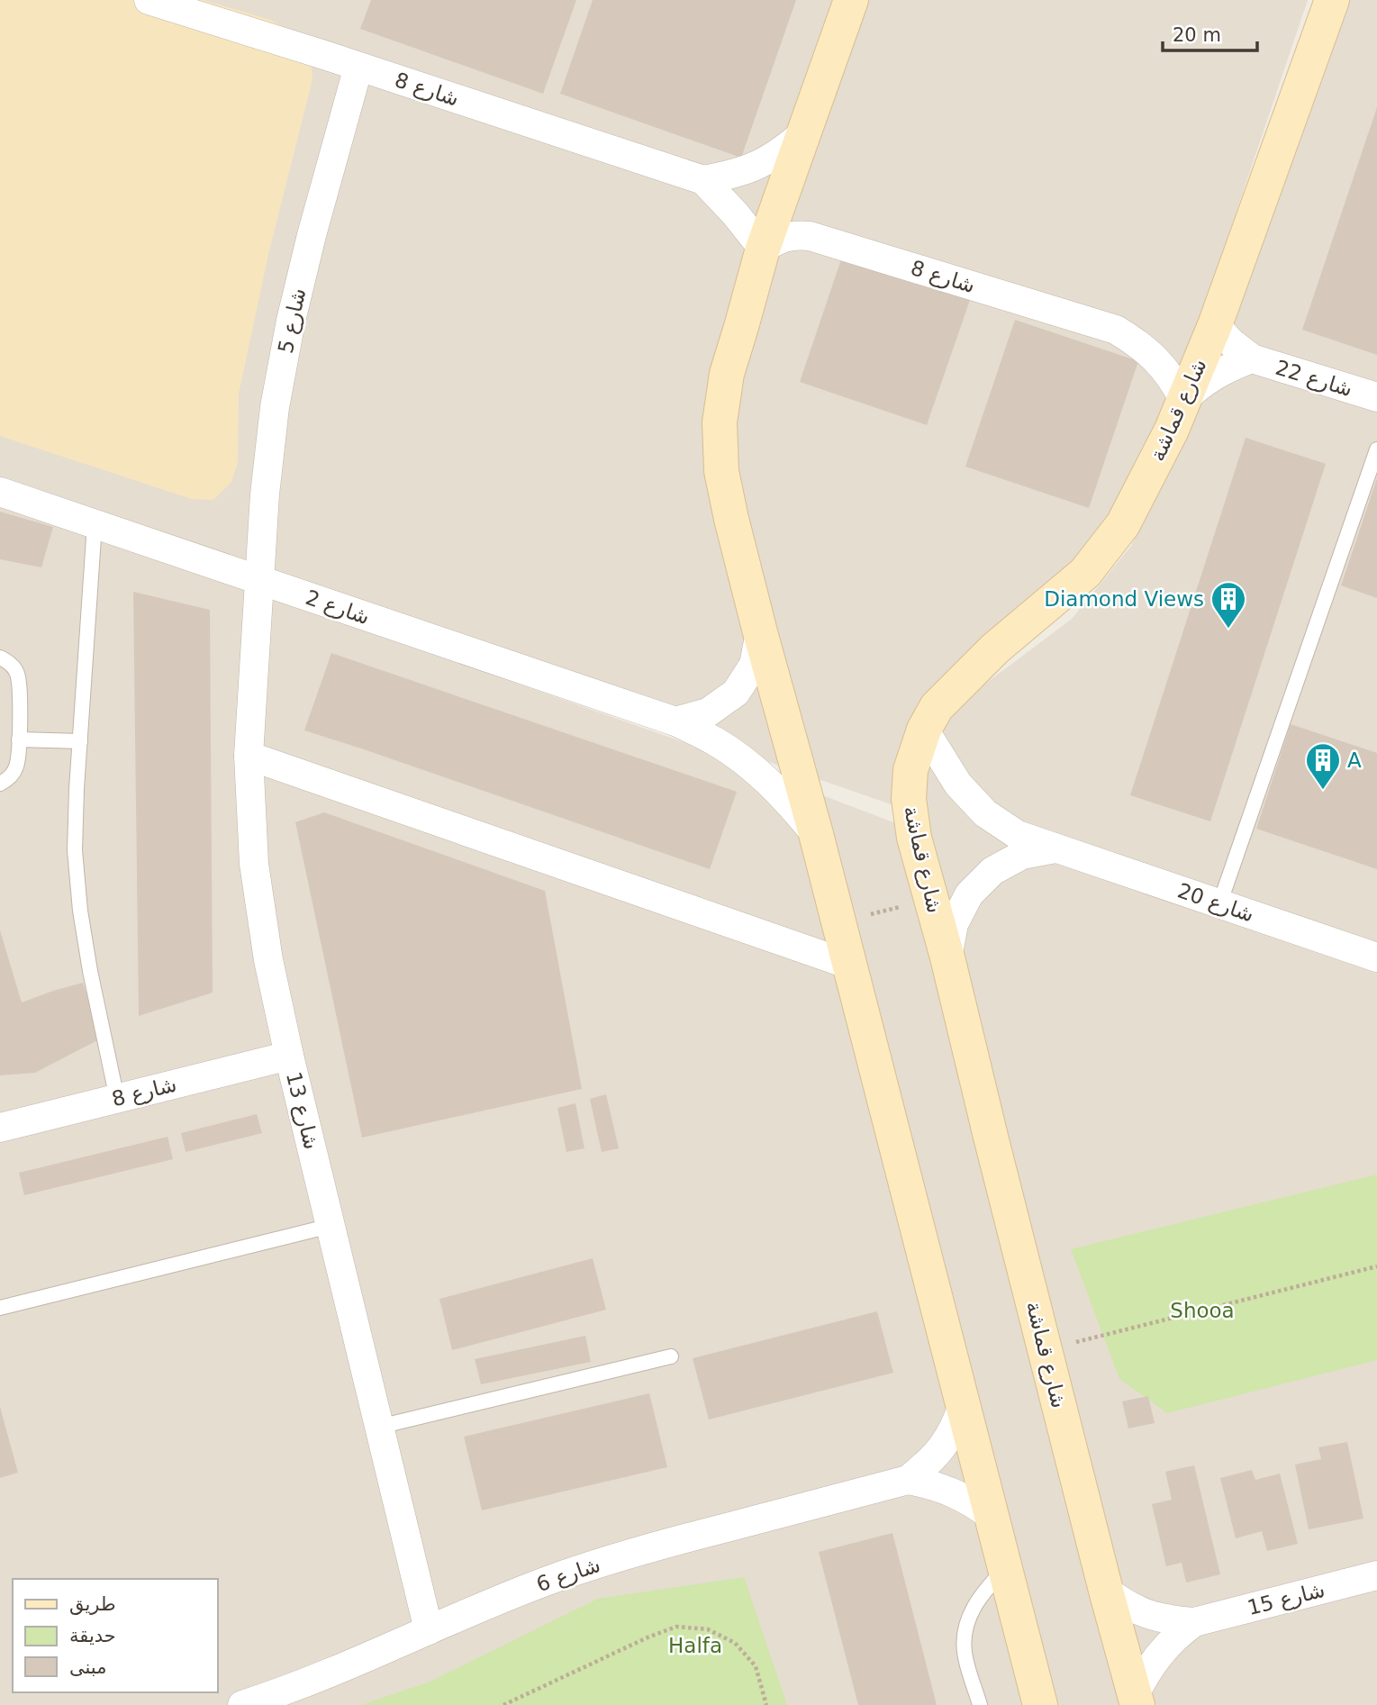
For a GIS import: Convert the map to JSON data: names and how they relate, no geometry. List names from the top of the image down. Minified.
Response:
{"streets":{"street":["شارع 8","شارع 5","شارع 22","شارع قماشة","شارع 2","شارع 20","شارع 13","شارع 6","شارع 15"]},"crossings":[["شارع 8","شارع 5"],["شارع 8","شارع 22"],["شارع 8","شارع قماشة"],["شارع 8","شارع 13"],["شارع 5","شارع 2"],["شارع 5","شارع 13"],["شارع 22","شارع قماشة"],["شارع قماشة","شارع 20"],["شارع قماشة","شارع 15"],["شارع 2","شارع 13"],["شارع 13","شارع 6"]],"parks":["Shooa","Halfa"],"places":{"building":["Diamond Views","A"]},"legend":["طريق","حديقة","مبنى"],"scale_bar":"20 m"}
